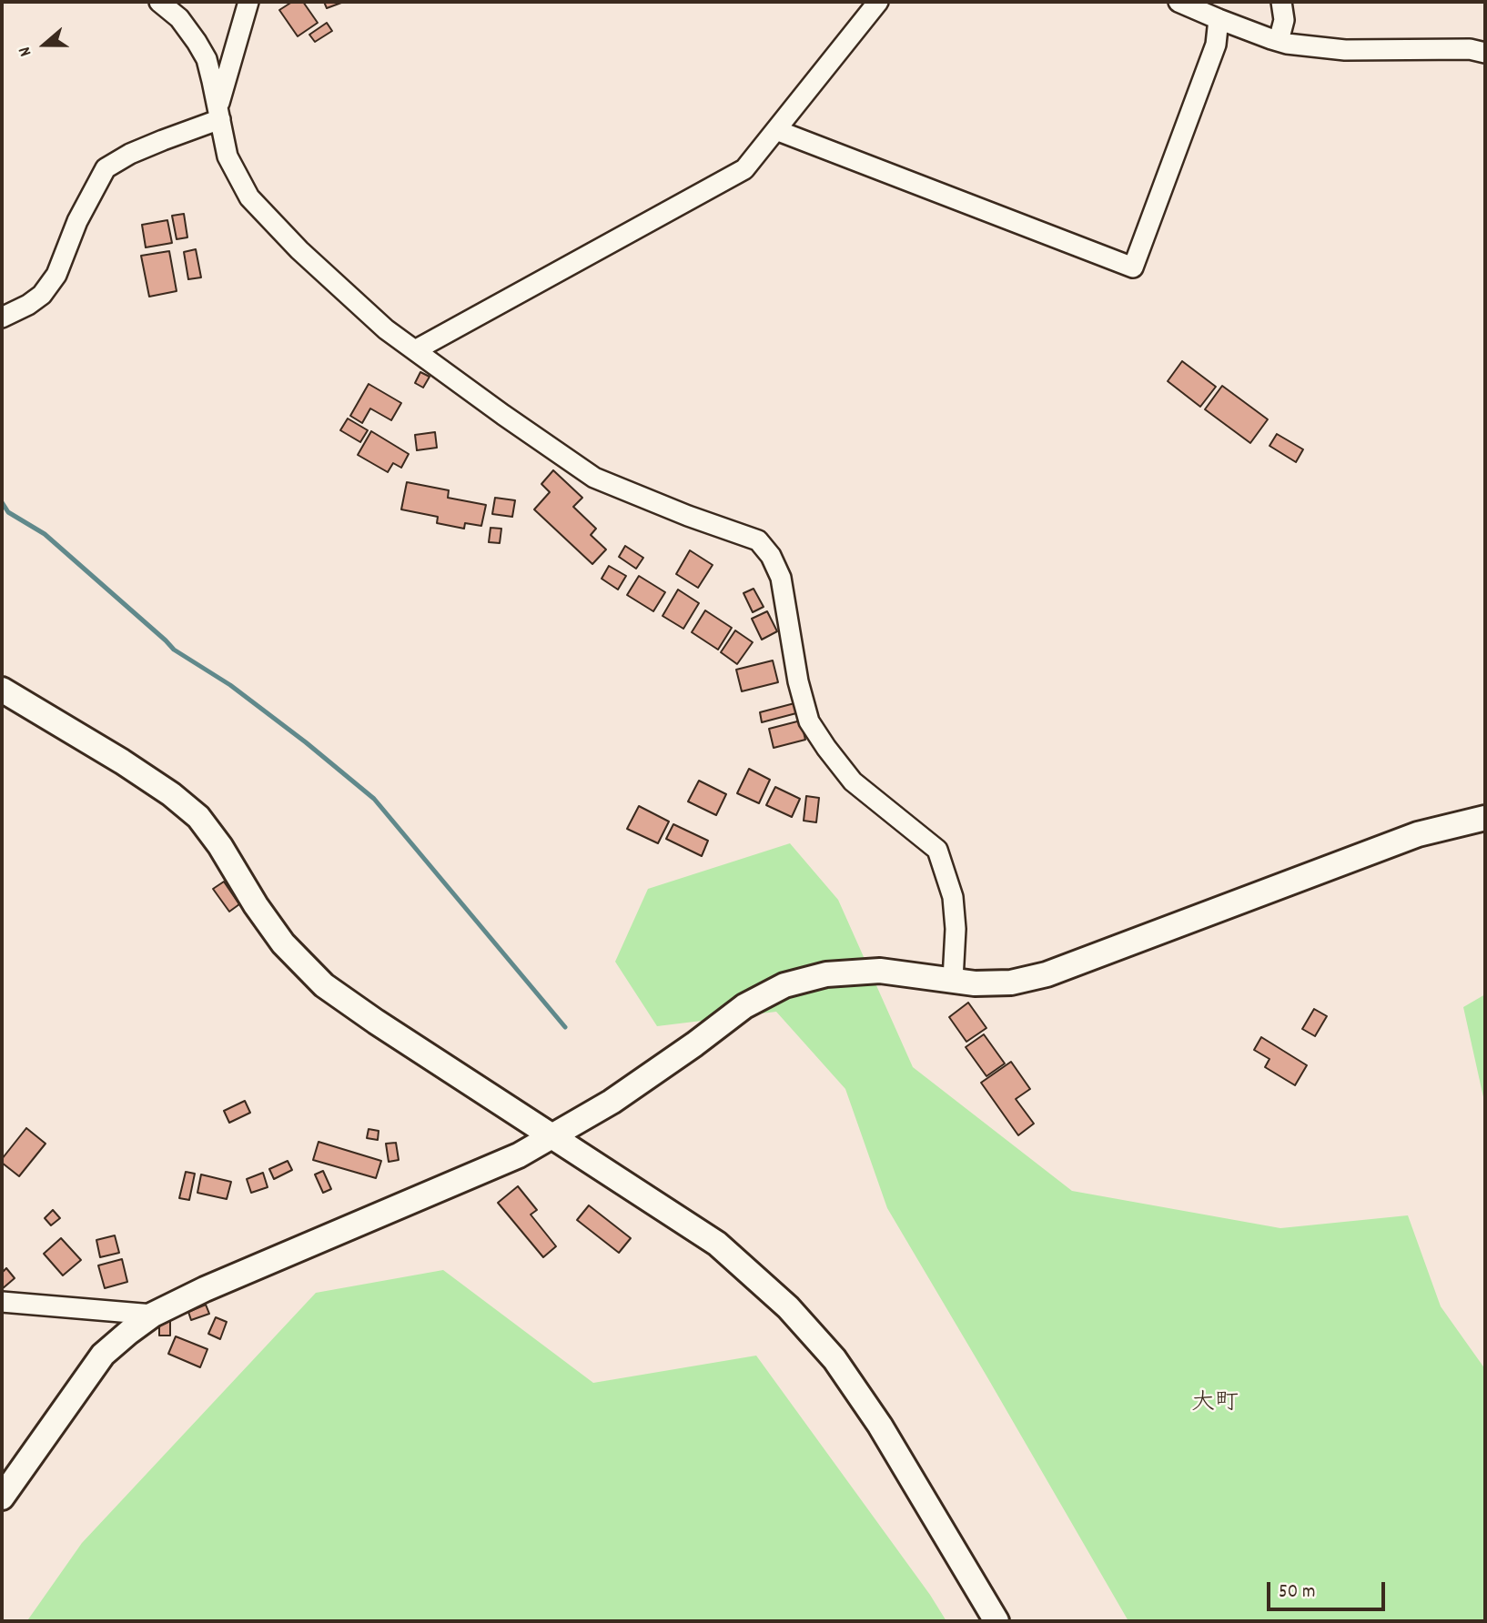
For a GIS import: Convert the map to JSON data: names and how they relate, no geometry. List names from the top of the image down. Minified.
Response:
{"districts":["大町"],"scale_bar":"50 m","north":"left"}
